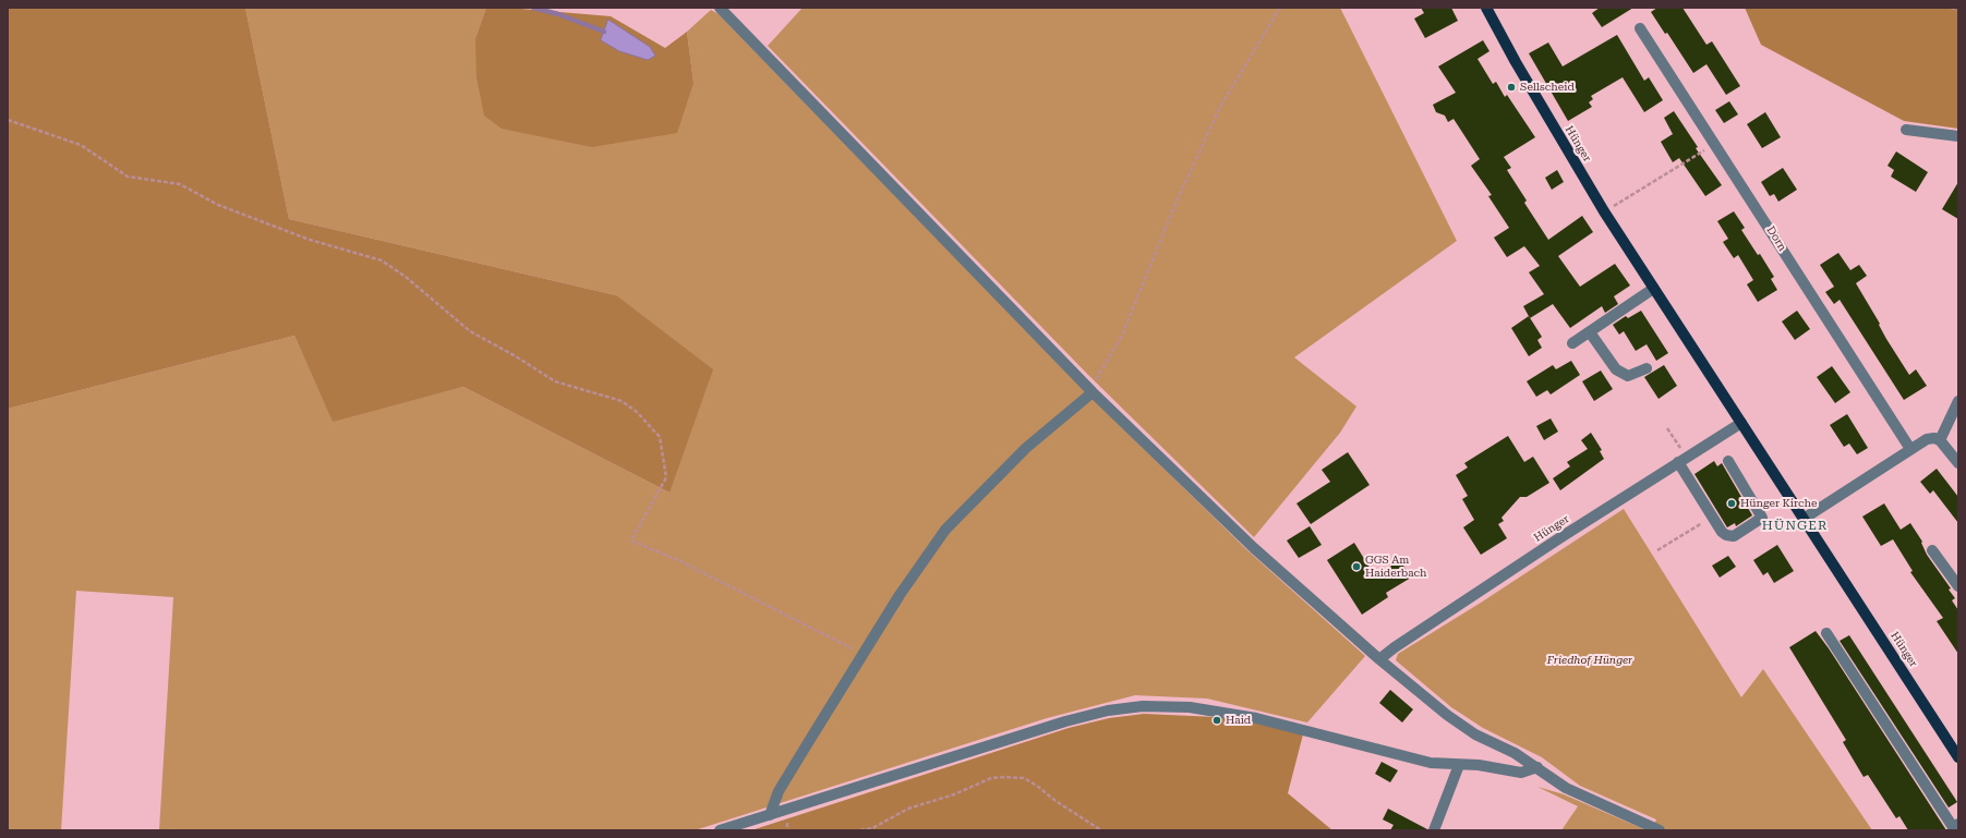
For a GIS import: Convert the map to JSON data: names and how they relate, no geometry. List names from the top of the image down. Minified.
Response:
{"streets":{"main road":["Hünger"],"street":["Dorn"]},"districts":["HÜNGER"],"parks":["Friedhof Hünger"],"places":["Sellscheid","Hünger Kirche","GGS Am Haiderbach","Haid"]}
